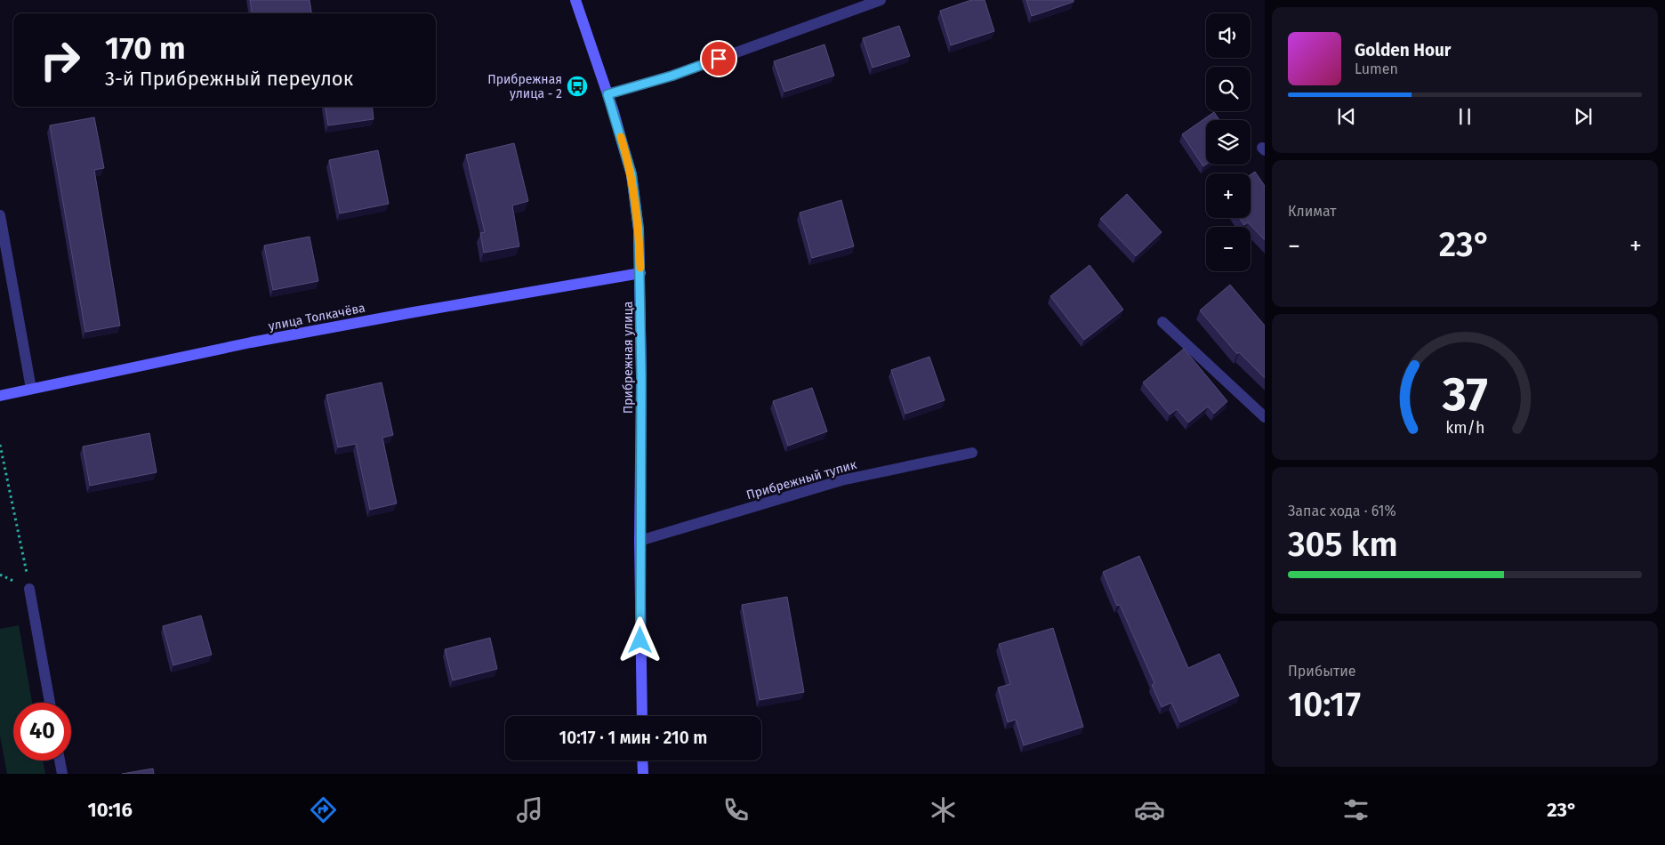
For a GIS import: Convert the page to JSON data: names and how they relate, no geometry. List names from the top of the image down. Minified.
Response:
{"streets":{"street":["улица Толкачёва","Прибрежная улица","Прибрежный тупик"]},"crossings":[["улица Толкачёва","Прибрежная улица"],["Прибрежная улица","Прибрежный тупик"]],"places":{"bus stop":["Прибрежная улица - 2"]},"page":{"map_buttons":["+","−"],"turn":["170 m","3-й Прибрежный переулок"],"song":["Golden Hour","Lumen"],"tile":["Климат",["Запас хода · 61%","305 km"],["Прибытие","10:17"]],"heat":["−","23°","+"],"limit":"40","trip":"10:17 · 1 мин · 210 m","tabs":["10:16","23°"],"gauge":["37","km/h"]}}
